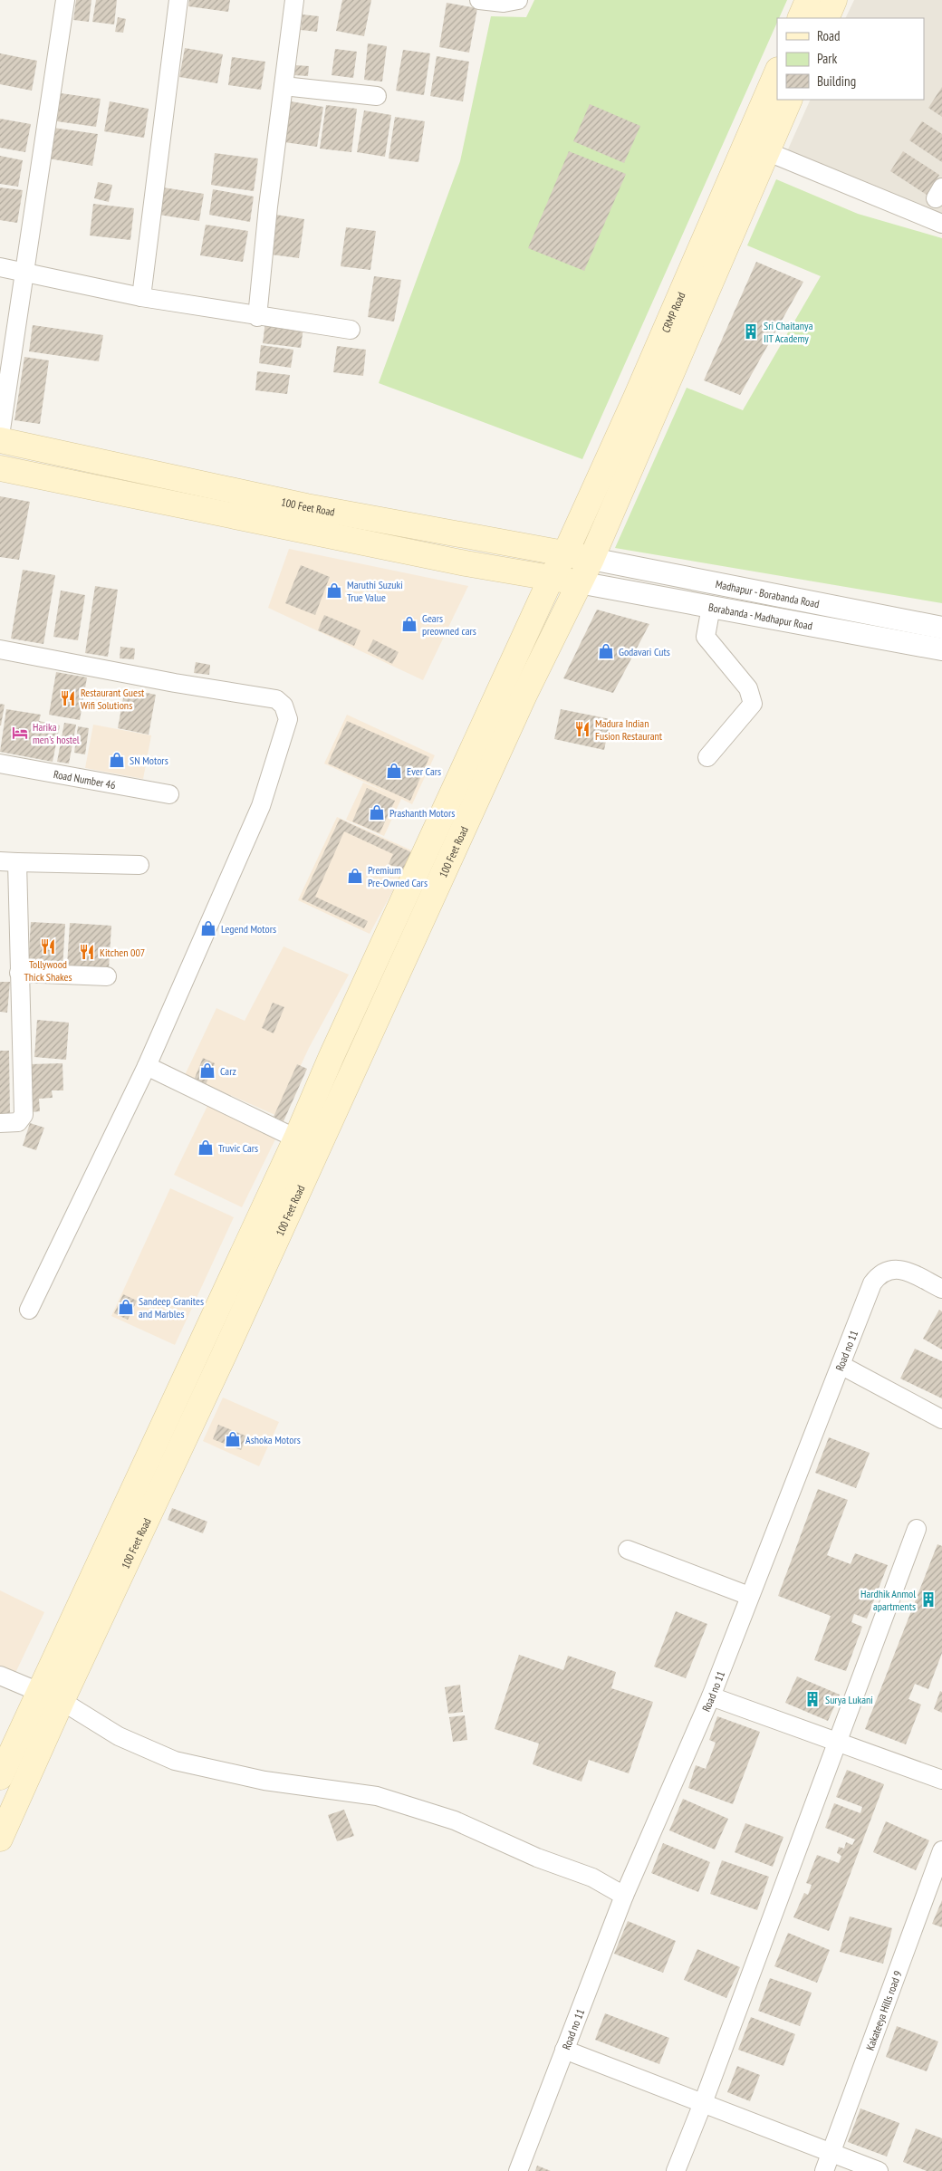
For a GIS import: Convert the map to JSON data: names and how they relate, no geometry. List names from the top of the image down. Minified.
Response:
{"streets":{"main road":["CRMP Road","100 Feet Road"],"street":["Madhapur - Borabanda Road","Borabanda - Madhapur Road","Road Number 46","Road no 11","Kakateeya Hills road 9"]},"crossings":[["CRMP Road","100 Feet Road"],["CRMP Road","Madhapur - Borabanda Road"],["100 Feet Road","Madhapur - Borabanda Road"],["100 Feet Road","Borabanda - Madhapur Road"]],"places":{"building":["Sri Chaitanya IIT Academy","Hardhik Anmol apartments","Surya Lukani"],"shop":["Maruthi Suzuki True Value","Gears preowned cars","Godavari Cuts","SN Motors","Ever Cars","Prashanth Motors","Premium Pre-Owned Cars","Legend Motors","Carz","Truvic Cars","Sandeep Granites and Marbles","Ashoka Motors"],"restaurant":["Restaurant Guest Wifi Solutions","Madura Indian Fusion Restaurant","Tollywood Thick Shakes","Kitchen 007"],"hotel":["Harika men's hostel"]},"legend":["Road","Park","Building"]}
